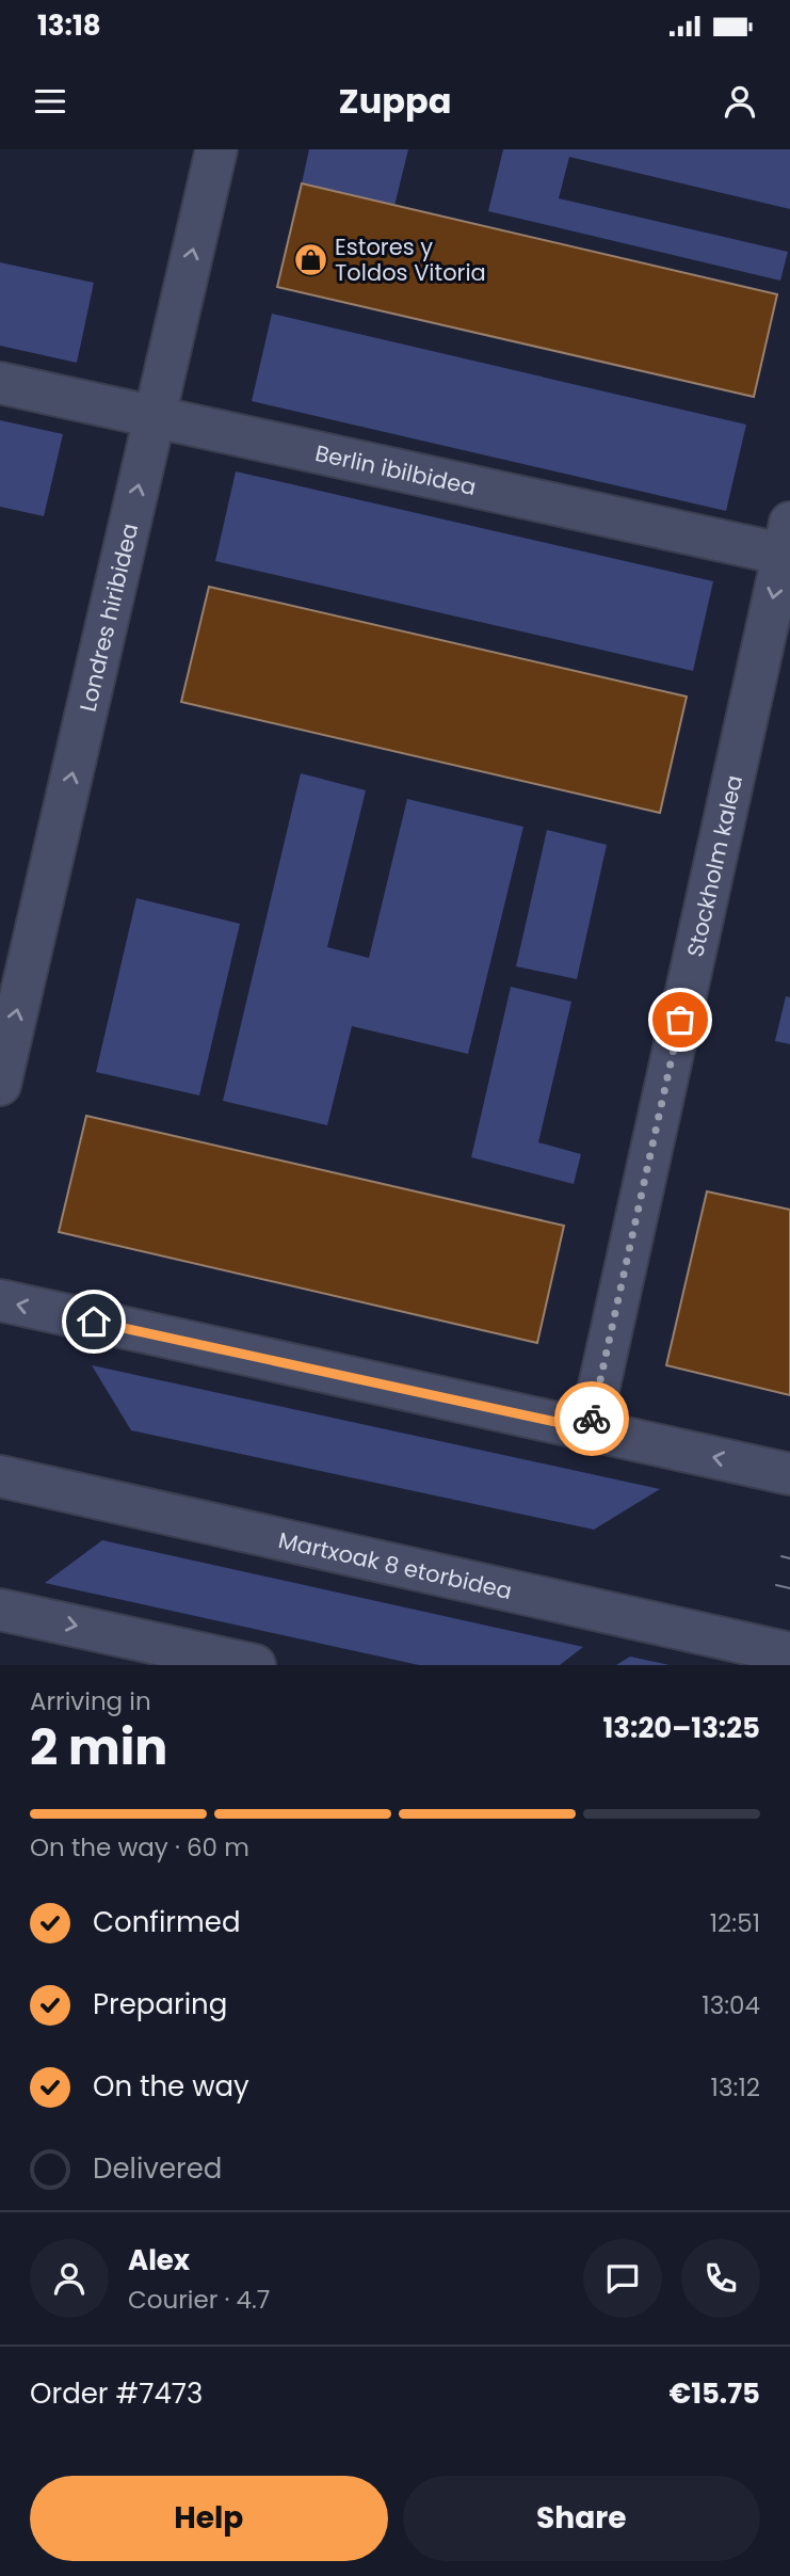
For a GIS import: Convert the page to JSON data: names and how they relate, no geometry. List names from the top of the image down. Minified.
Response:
{"streets":{"street":["Berlin ibilbidea","Londres hiribidea","Stockholm kalea","Martxoak 8 etorbidea"]},"crossings":[["Berlin ibilbidea","Londres hiribidea"],["Berlin ibilbidea","Stockholm kalea"]],"one_way":["Londres hiribidea","Stockholm kalea"],"places":{"shop":["Estores y Toldos Vitoria"]},"page":{"status":"13:18","header":"Zuppa","heading":["2 min","Arriving in","13:20–13:25"],"panel":["Alex","Courier · 4.7","Order #7473","€15.75"],"bar":"On the way · 60 m","list":[["Confirmed","12:51"],["Preparing","13:04"],["On the way","13:12"],"Delivered"],"buttons":["Help","Share"]}}
